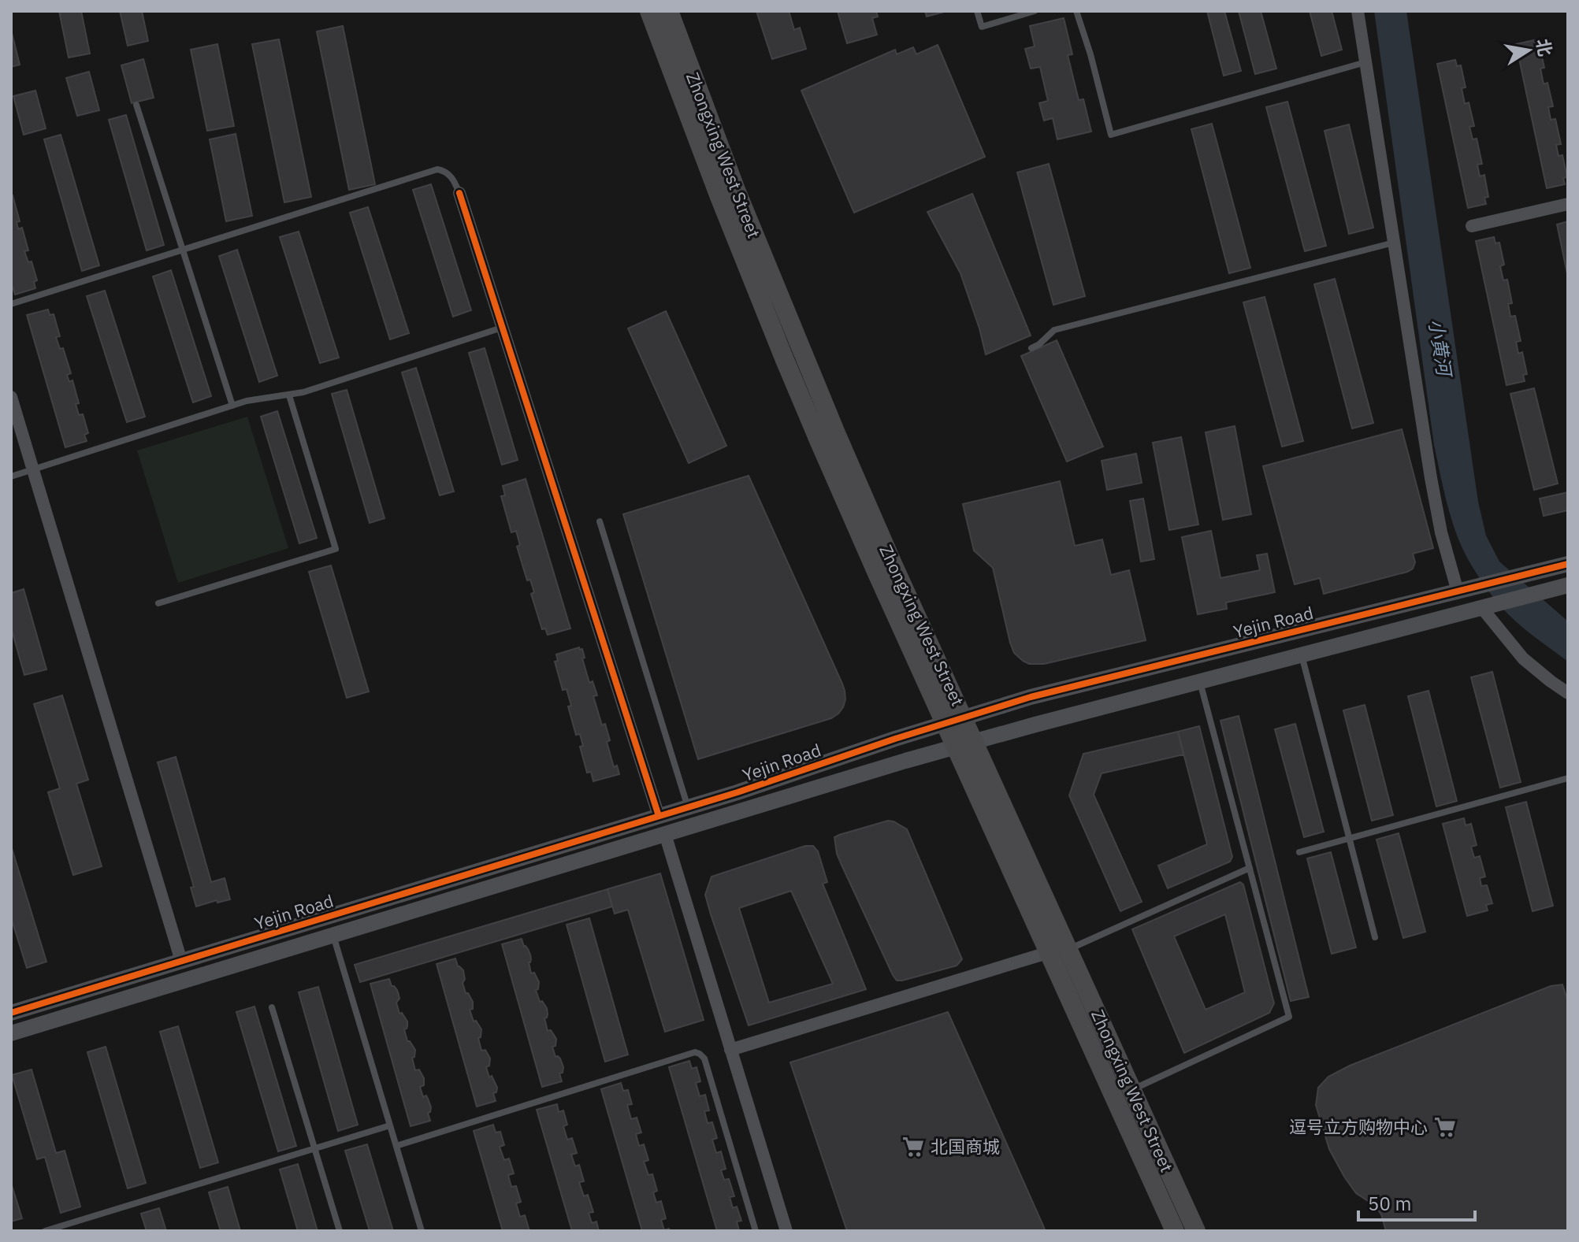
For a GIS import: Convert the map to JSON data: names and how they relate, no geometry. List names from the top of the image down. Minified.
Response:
{"streets":{"main road":["Zhongxing West Street"],"street":["Yejin Road"]},"crossings":[["Zhongxing West Street","Yejin Road"]],"water":["小黄河"],"places":{"supermarket":["逗号立方购物中心","北国商城"]},"scale_bar":"50 m","north":"right"}
